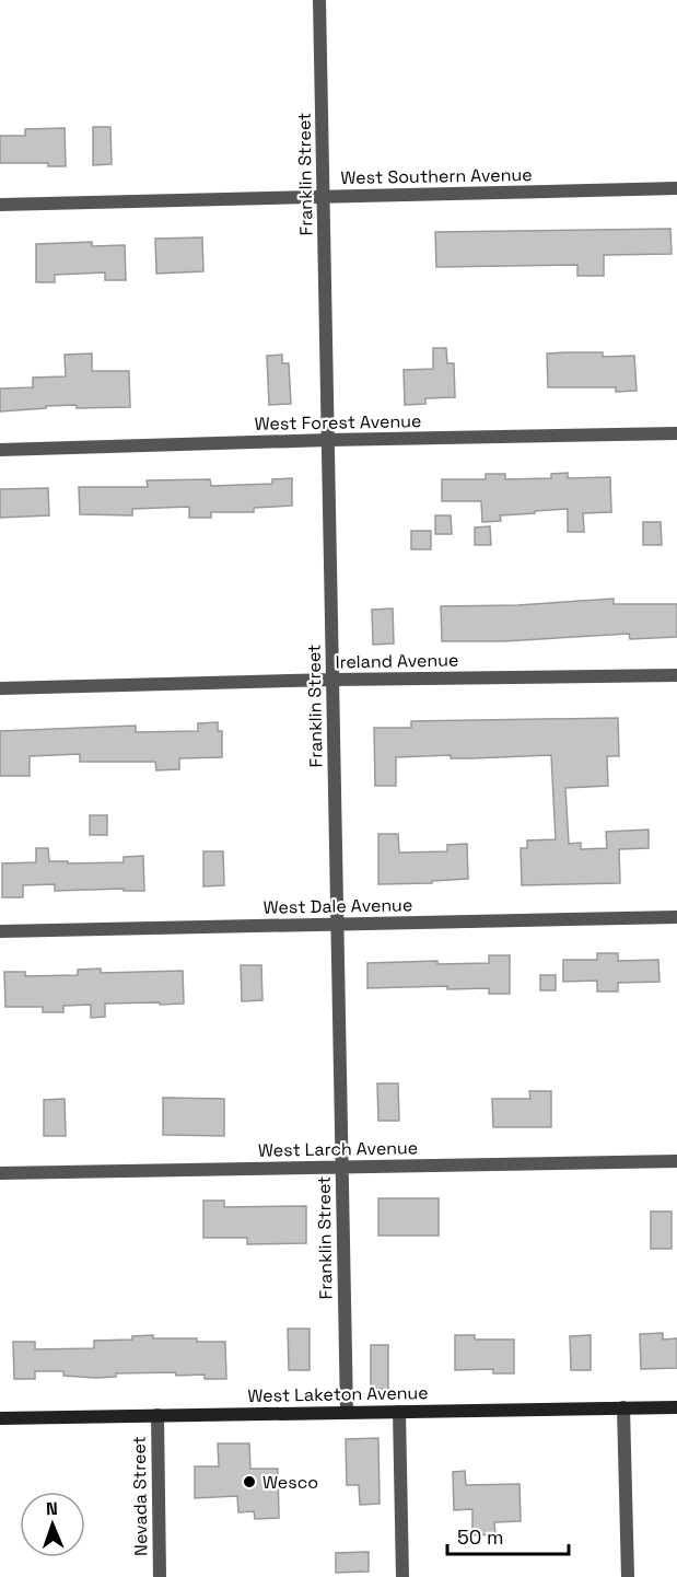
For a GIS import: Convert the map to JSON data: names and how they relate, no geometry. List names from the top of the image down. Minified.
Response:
{"streets":{"main road":["West Laketon Avenue"],"street":["Franklin Street","West Southern Avenue","West Forest Avenue","Ireland Avenue","West Dale Avenue","West Larch Avenue","Nevada Street"]},"crossings":[["Franklin Street","West Southern Avenue"],["Franklin Street","West Forest Avenue"],["Franklin Street","Ireland Avenue"],["Franklin Street","West Dale Avenue"],["Franklin Street","West Larch Avenue"],["Franklin Street","West Laketon Avenue"],["West Laketon Avenue","Nevada Street"]],"places":["Wesco"],"scale_bar":"50 m","north":"top"}
